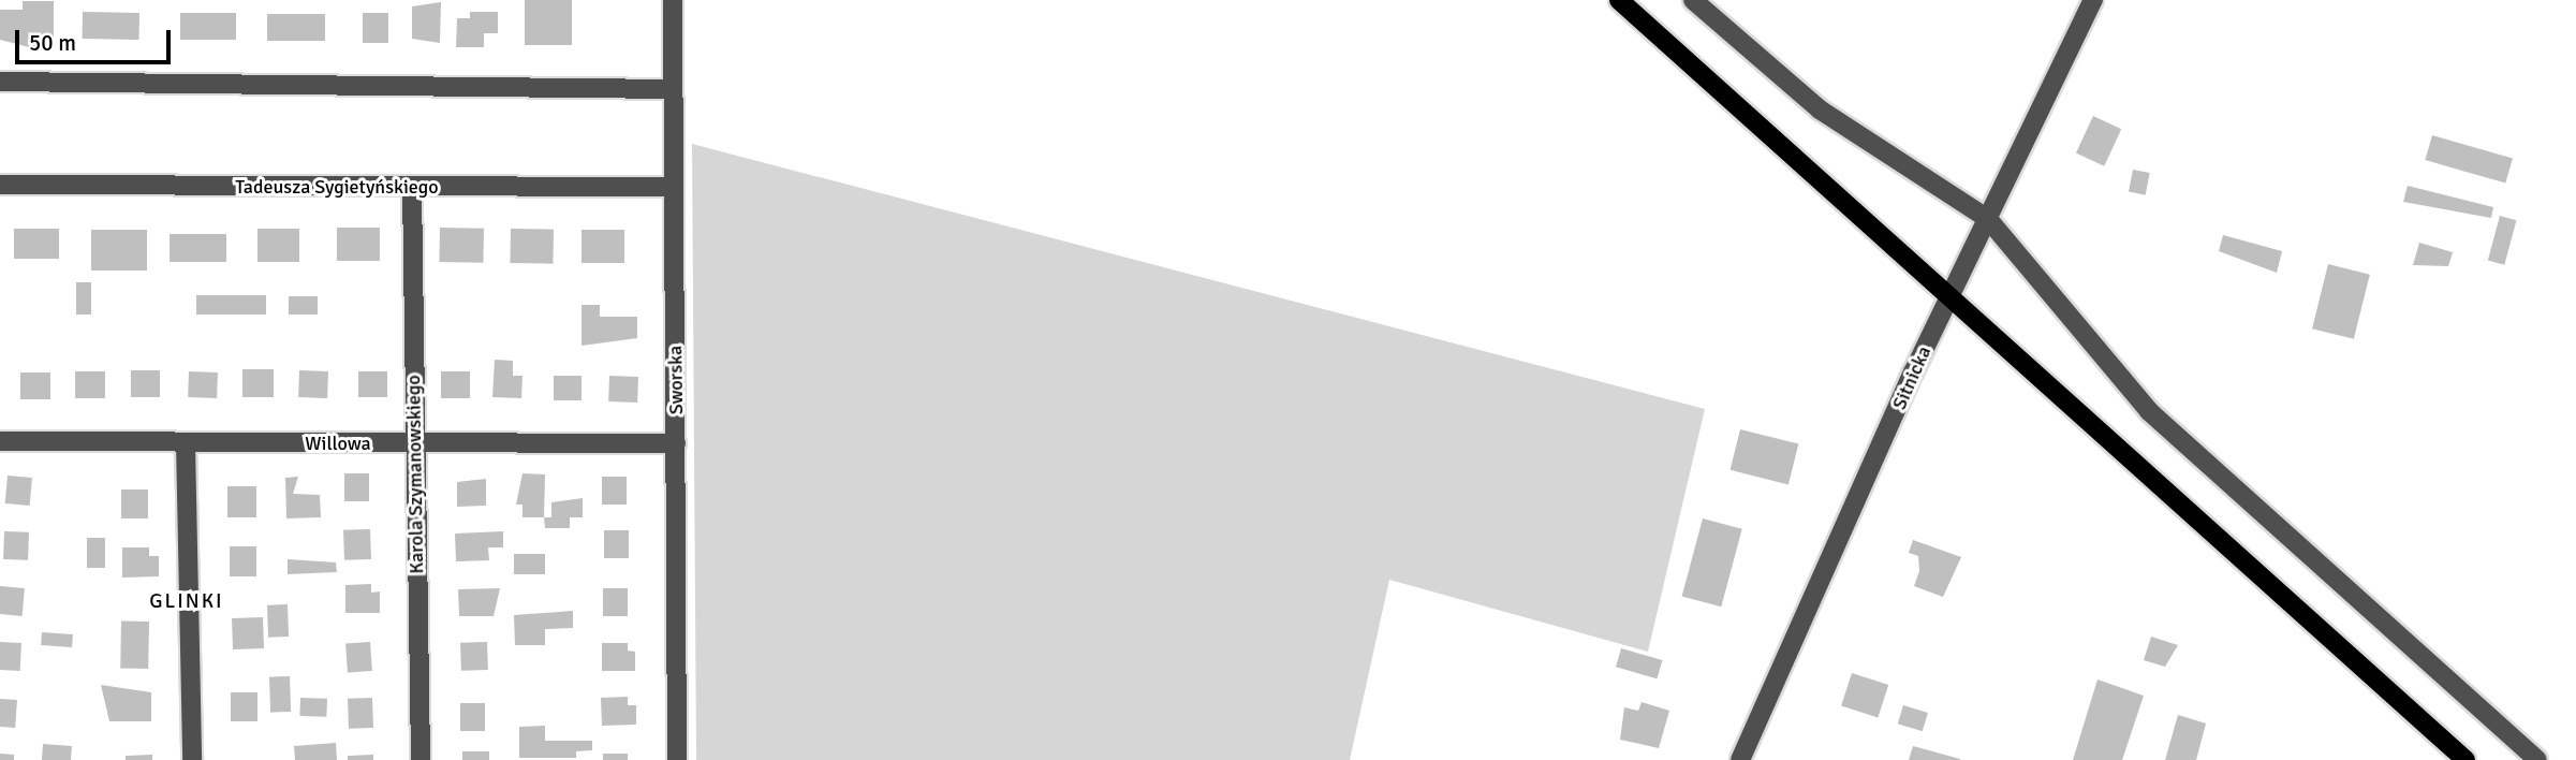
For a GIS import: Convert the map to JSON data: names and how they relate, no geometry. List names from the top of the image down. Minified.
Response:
{"streets":{"street":["Tadeusza Sygietyńskiego","Sitnicka","Sworska","Willowa","Karola Szymanowskiego"]},"crossings":[["Tadeusza Sygietyńskiego","Sworska"],["Tadeusza Sygietyńskiego","Karola Szymanowskiego"],["Sworska","Willowa"],["Willowa","Karola Szymanowskiego"]],"districts":["GLINKI"],"scale_bar":"50 m"}
